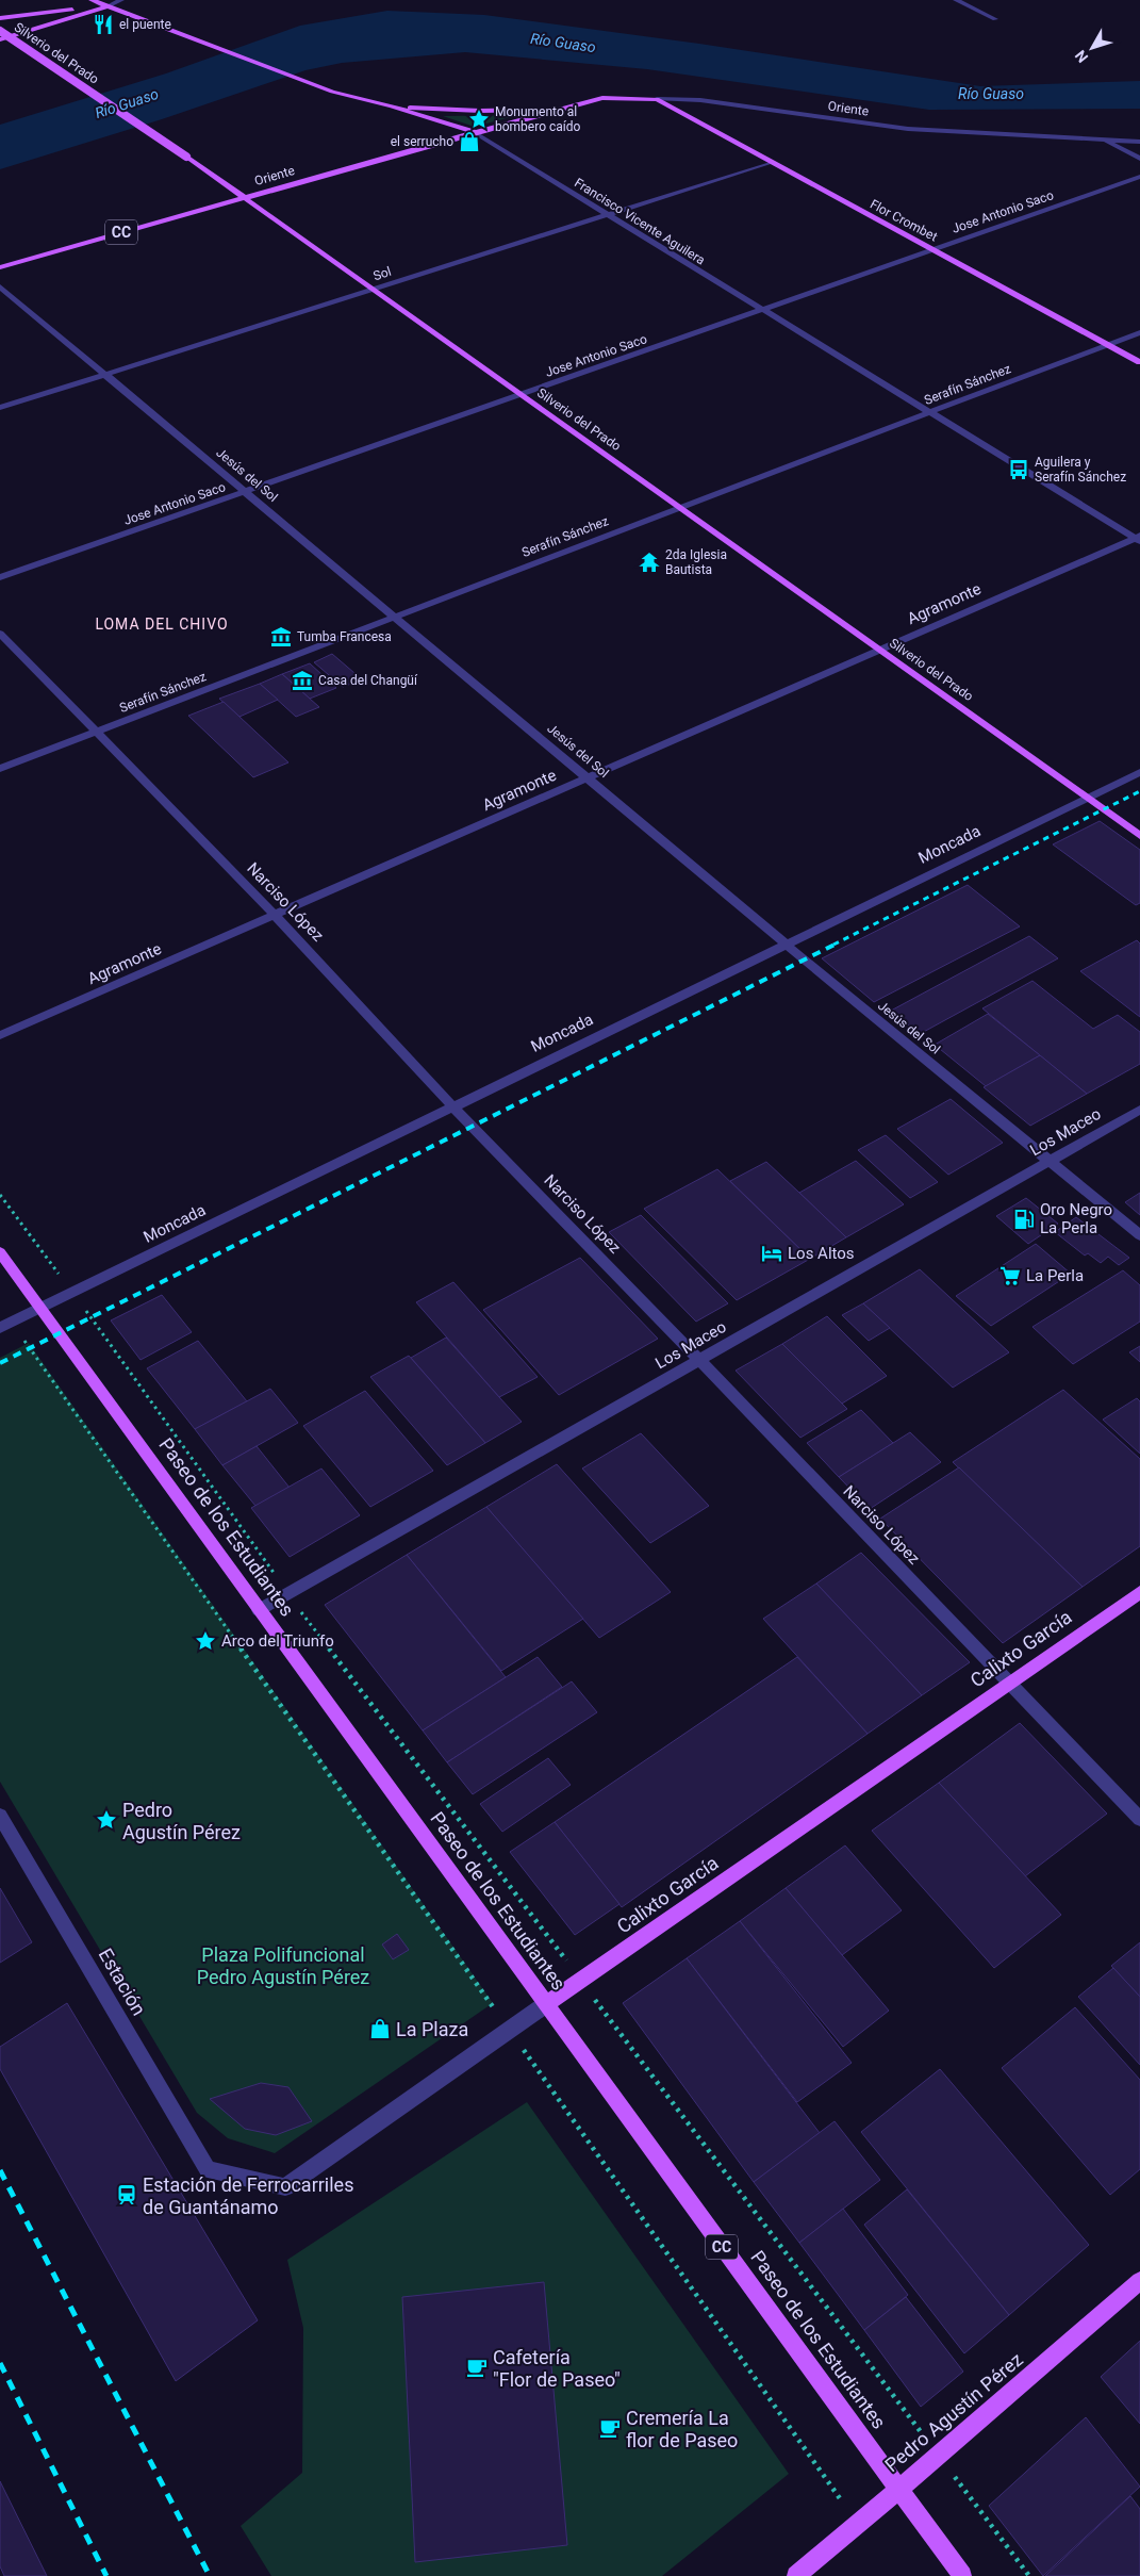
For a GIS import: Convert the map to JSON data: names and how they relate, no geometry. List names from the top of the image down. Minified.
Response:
{"streets":{"main road":["Silverio del Prado","Oriente","Flor Crombet","Francisco Vicente Aguilera","CC","Paseo de los Estudiantes","Calixto García","Pedro Agustín Pérez"],"street":["Jose Antonio Saco","Sol","Serafín Sánchez","Jesús del Sol","Agramonte","Moncada","Narciso López","Los Maceo","Estación"]},"crossings":[["Silverio del Prado","Oriente"],["Silverio del Prado","Jose Antonio Saco"],["Silverio del Prado","Sol"],["Silverio del Prado","Serafín Sánchez"],["Silverio del Prado","Agramonte"],["Silverio del Prado","Moncada"],["Oriente","Flor Crombet"],["Oriente","Francisco Vicente Aguilera"],["Jose Antonio Saco","Flor Crombet"],["Jose Antonio Saco","Francisco Vicente Aguilera"],["Jose Antonio Saco","Jesús del Sol"],["Flor Crombet","Sol"],["Flor Crombet","Serafín Sánchez"],["Francisco Vicente Aguilera","Sol"],["Francisco Vicente Aguilera","Serafín Sánchez"],["Francisco Vicente Aguilera","Agramonte"],["Sol","Jesús del Sol"],["Serafín Sánchez","Jesús del Sol"],["Serafín Sánchez","Narciso López"],["Jesús del Sol","Agramonte"],["Jesús del Sol","Moncada"],["Jesús del Sol","Los Maceo"],["Agramonte","Narciso López"],["Moncada","Narciso López"],["Moncada","Paseo de los Estudiantes"],["Narciso López","Los Maceo"],["Narciso López","Calixto García"],["Los Maceo","Paseo de los Estudiantes"],["Paseo de los Estudiantes","Calixto García"],["Paseo de los Estudiantes","Pedro Agustín Pérez"],["Calixto García","Estación"]],"districts":["LOMA DEL CHIVO"],"water":["Río Guaso"],"parks":["Plaza Polifuncional Pedro Agustín Pérez"],"places":{"restaurant":["el puente"],"place":["Monumento al bombero caído","Arco del Triunfo","Pedro Agustín Pérez"],"shop":["el serrucho","La Plaza"],"bus stop":["Aguilera y Serafín Sánchez"],"temple":["2da Iglesia Bautista"],"museum":["Tumba Francesa","Casa del Changüí"],"fuel station":["Oro Negro La Perla"],"hotel":["Los Altos"],"supermarket":["La Perla"],"station":["Estación de Ferrocarriles de Guantánamo"],"cafe":["Cafetería \"Flor de Paseo\"","Cremería La flor de Paseo"]},"north":"bottom left"}
